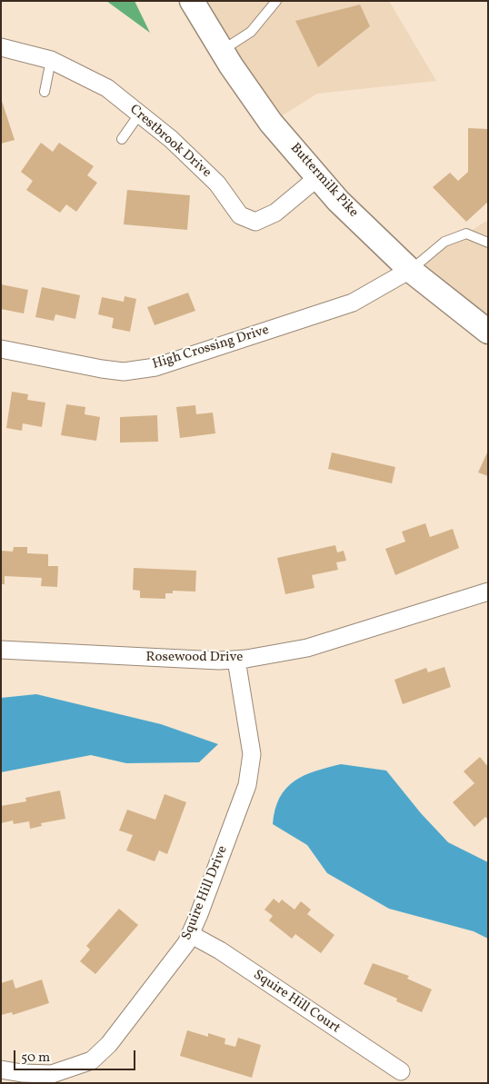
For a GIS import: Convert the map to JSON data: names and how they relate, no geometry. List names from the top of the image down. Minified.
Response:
{"streets":{"main road":["Buttermilk Pike"],"street":["Crestbrook Drive","High Crossing Drive","Rosewood Drive","Squire Hill Drive","Squire Hill Court"]},"crossings":[["Crestbrook Drive","Buttermilk Pike"],["Buttermilk Pike","High Crossing Drive"],["Rosewood Drive","Squire Hill Drive"],["Squire Hill Drive","Squire Hill Court"]],"scale_bar":"50 m"}
